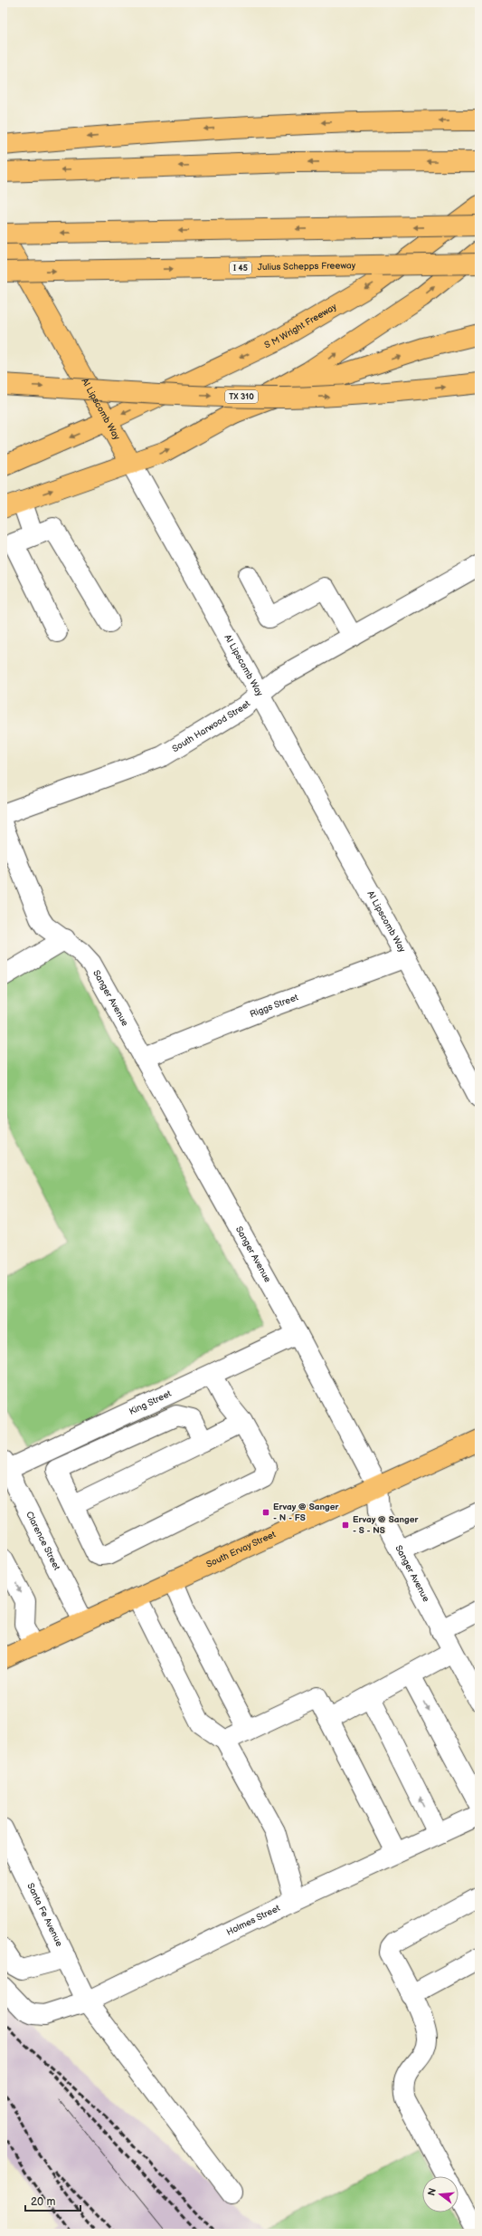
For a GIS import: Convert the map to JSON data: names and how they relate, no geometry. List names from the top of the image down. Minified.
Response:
{"streets":{"main road":["Julius Schepps Freeway","I 45","S M Wright Freeway","TX 310","Al Lipscomb Way","South Ervay Street"],"street":["South Harwood Street","Sanger Avenue","Riggs Street","King Street","Clarence Street","Santa Fe Avenue","Holmes Street"]},"crossings":[["S M Wright Freeway","Al Lipscomb Way"],["Al Lipscomb Way","South Harwood Street"],["Al Lipscomb Way","Riggs Street"],["Sanger Avenue","Riggs Street"],["Sanger Avenue","King Street"],["Sanger Avenue","South Ervay Street"],["King Street","Clarence Street"],["Clarence Street","South Ervay Street"],["Santa Fe Avenue","Holmes Street"]],"places":{"transit":["Ervay @ Sanger - N - FS","Ervay @ Sanger - S - NS"]},"scale_bar":"20 m","north":"left"}
